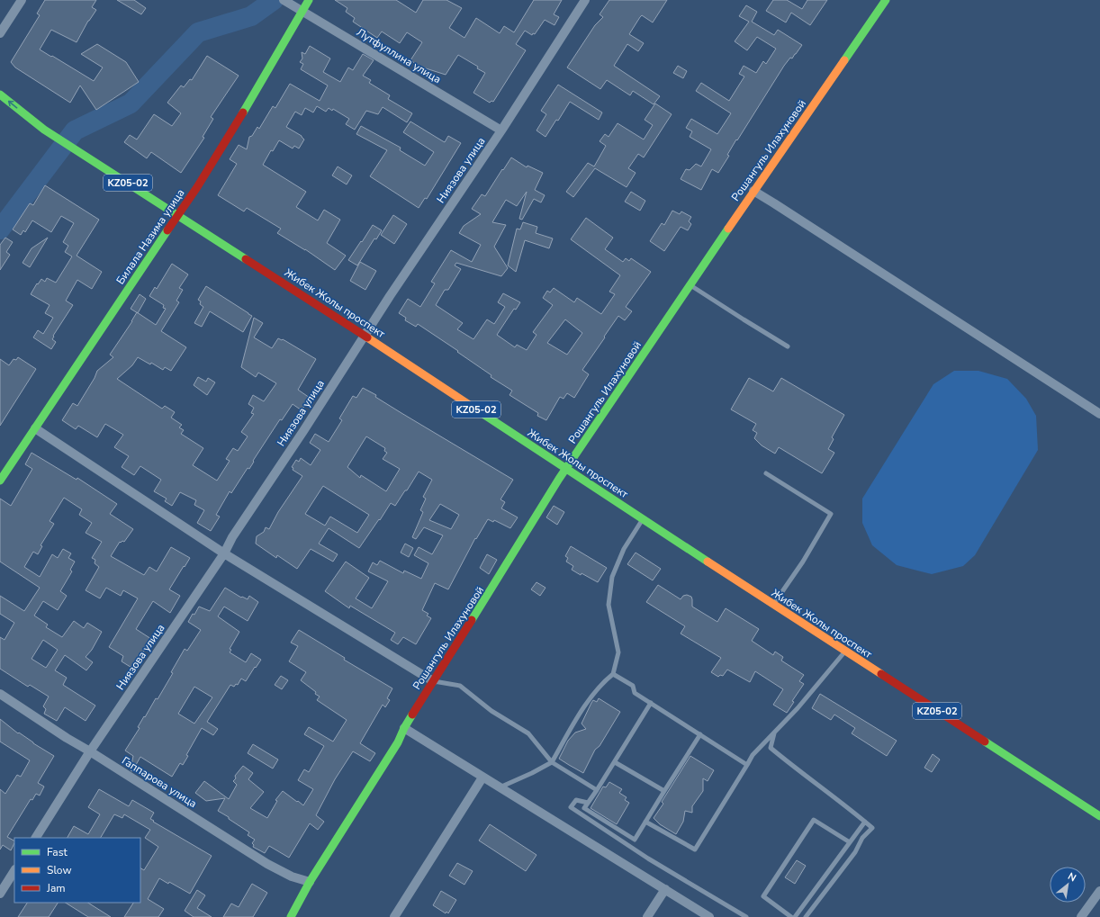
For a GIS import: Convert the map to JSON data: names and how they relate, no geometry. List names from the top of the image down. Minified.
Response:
{"streets":{"main road":["Рошангуль Илахуновой","KZ05-02","Билала Назима улица","Жибек Жолы проспект"],"street":["Лутфуллина улица","Ниязова улица","Гаппарова улица"]},"crossings":[["Лутфуллина улица","Ниязова улица"],["Лутфуллина улица","Билала Назима улица"],["Рошангуль Илахуновой","Жибек Жолы проспект"],["Рошангуль Илахуновой","Гаппарова улица"],["Ниязова улица","Жибек Жолы проспект"],["Ниязова улица","Гаппарова улица"],["Билала Назима улица","Жибек Жолы проспект"]],"legend":["Fast","Slow","Jam"],"north":"top right"}
